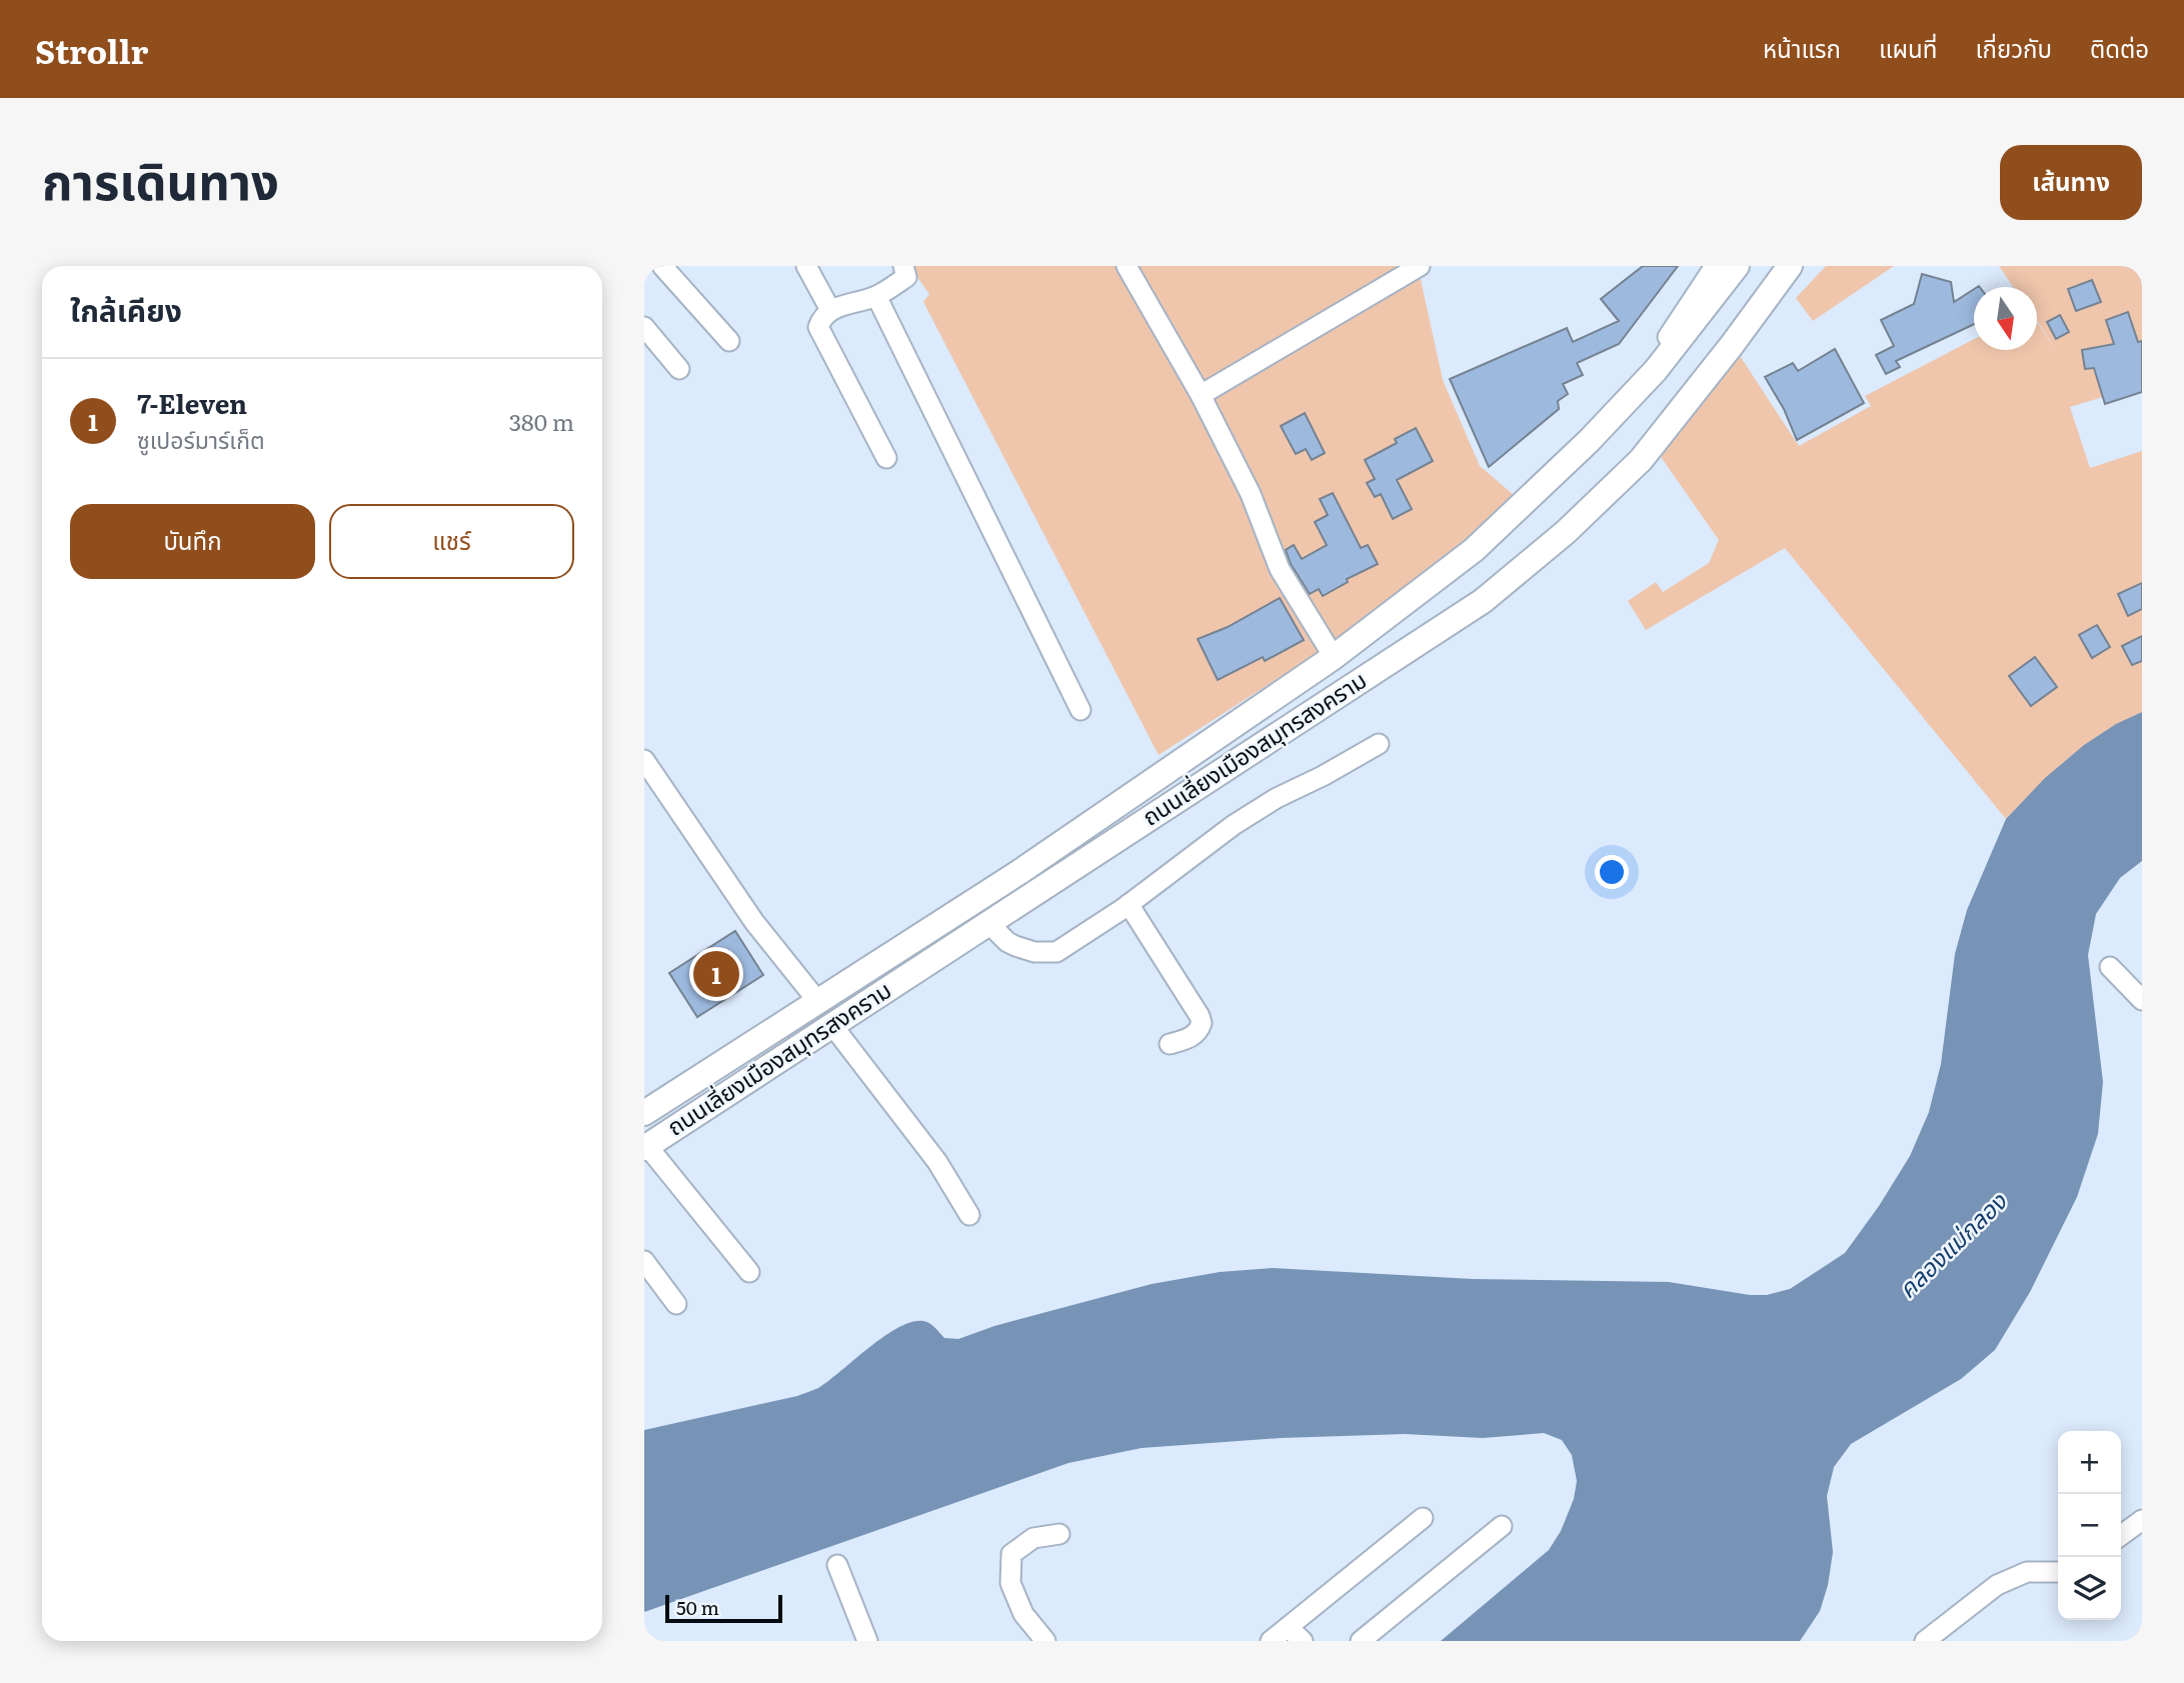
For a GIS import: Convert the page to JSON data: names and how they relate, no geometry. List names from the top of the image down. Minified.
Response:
{"streets":{"main road":["ถนนเลี่ยงเมืองสมุทรสงคราม"]},"water":["คลองแม่กลอง"],"scale_bar":"50 m","north":"bottom","page":{"header":"Strollr","nav":["หน้าแรก","แผนที่","เกี่ยวกับ","ติดต่อ"],"title":"การเดินทาง","buttons":["เส้นทาง",["บันทึก","แชร์"]],"heading":"ใกล้เคียง","list":[{"mark":"1","name":"7-Eleven","note":"ซูเปอร์มาร์เก็ต","value":"380 m"}],"pins":"1","map_buttons":["+","−"],"scale":"50 m"}}
